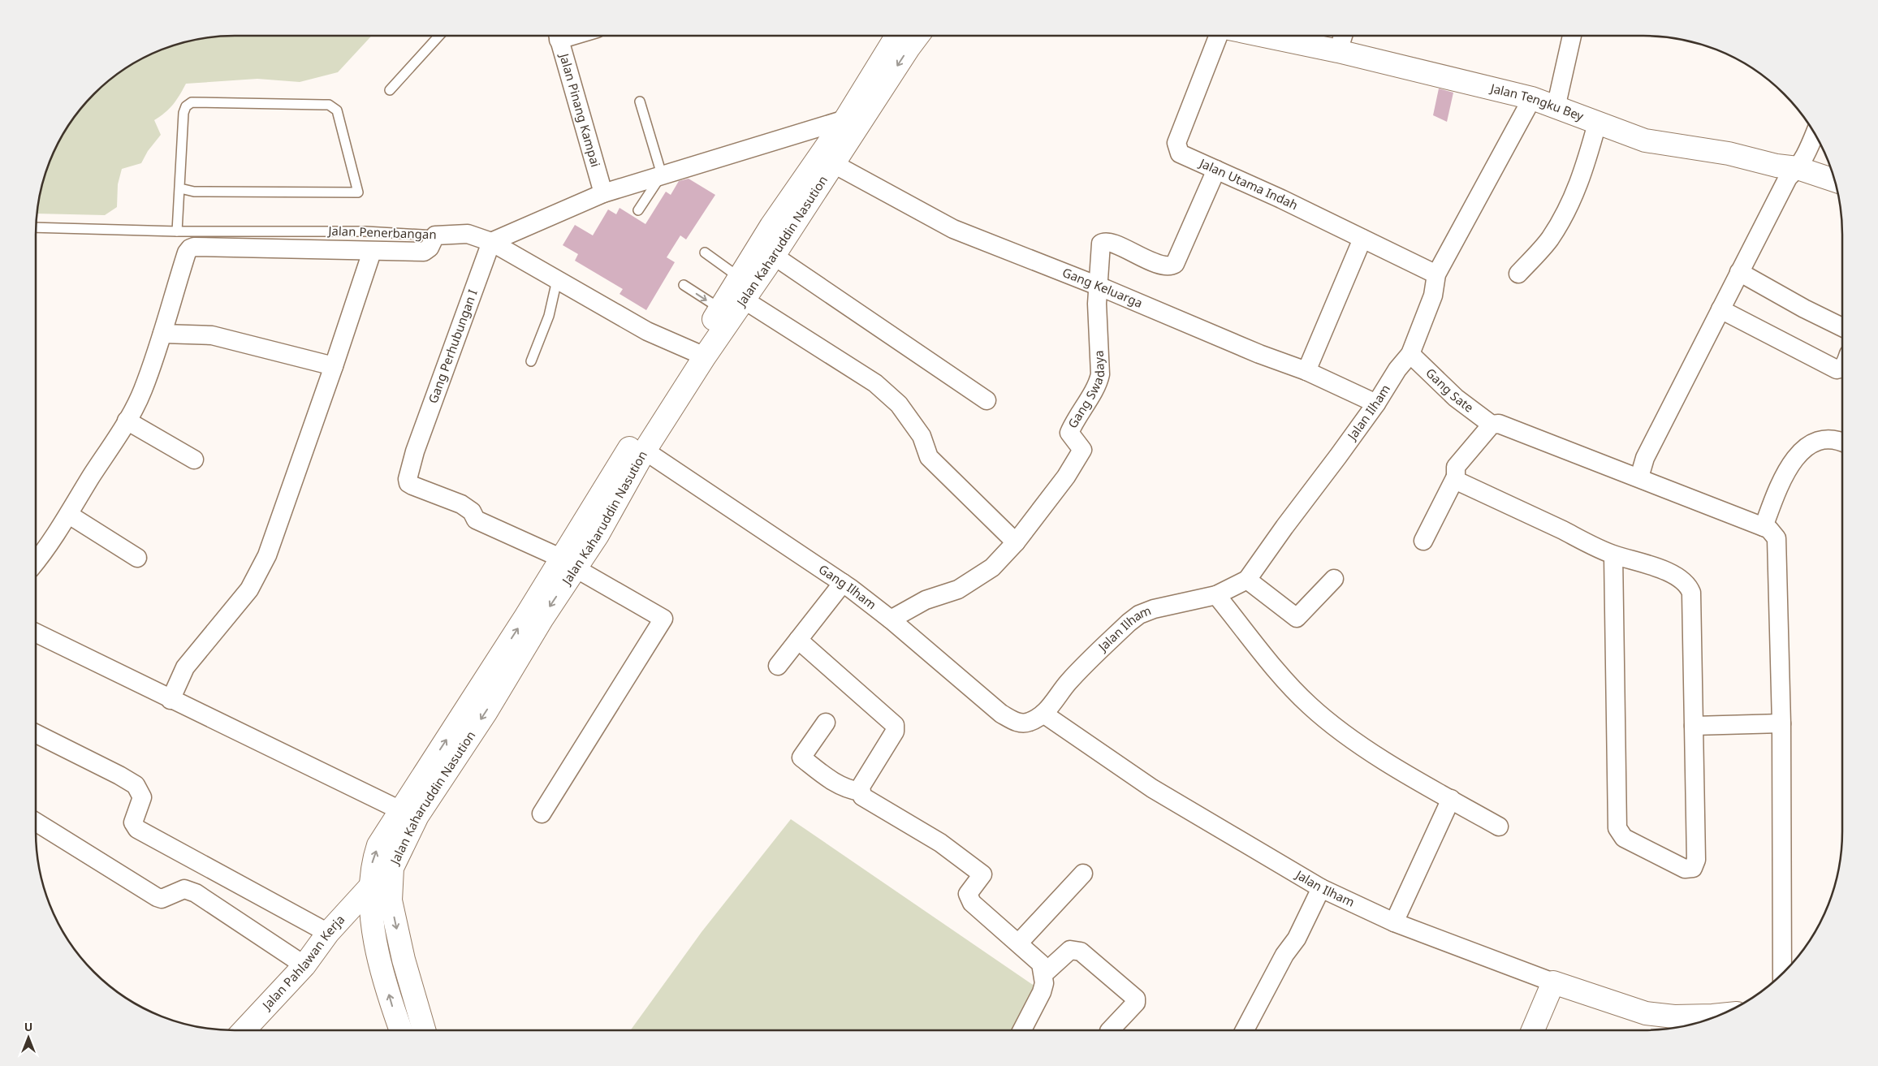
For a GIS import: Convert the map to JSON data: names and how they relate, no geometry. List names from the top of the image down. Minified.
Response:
{"streets":{"main road":["Jalan Tengku Bey","Jalan Kaharuddin Nasution","Jalan Pahlawan Kerja"],"street":["Jalan Pinang Kampai","Jalan Utama Indah","Jalan Penerbangan","Gang Keluarga","Gang Perhubungan I","Gang Swadaya","Gang Sate","Jalan Ilham","Gang Ilham"]},"crossings":[["Jalan Tengku Bey","Jalan Ilham"],["Jalan Utama Indah","Gang Swadaya"],["Jalan Utama Indah","Jalan Ilham"],["Jalan Penerbangan","Jalan Kaharuddin Nasution"],["Jalan Penerbangan","Gang Perhubungan I"],["Jalan Kaharuddin Nasution","Gang Keluarga"],["Jalan Kaharuddin Nasution","Gang Perhubungan I"],["Jalan Kaharuddin Nasution","Gang Ilham"],["Jalan Kaharuddin Nasution","Jalan Pahlawan Kerja"],["Gang Keluarga","Gang Swadaya"],["Gang Keluarga","Jalan Ilham"],["Gang Swadaya","Gang Ilham"],["Gang Sate","Jalan Ilham"],["Jalan Ilham","Gang Ilham"]],"north":"top"}
